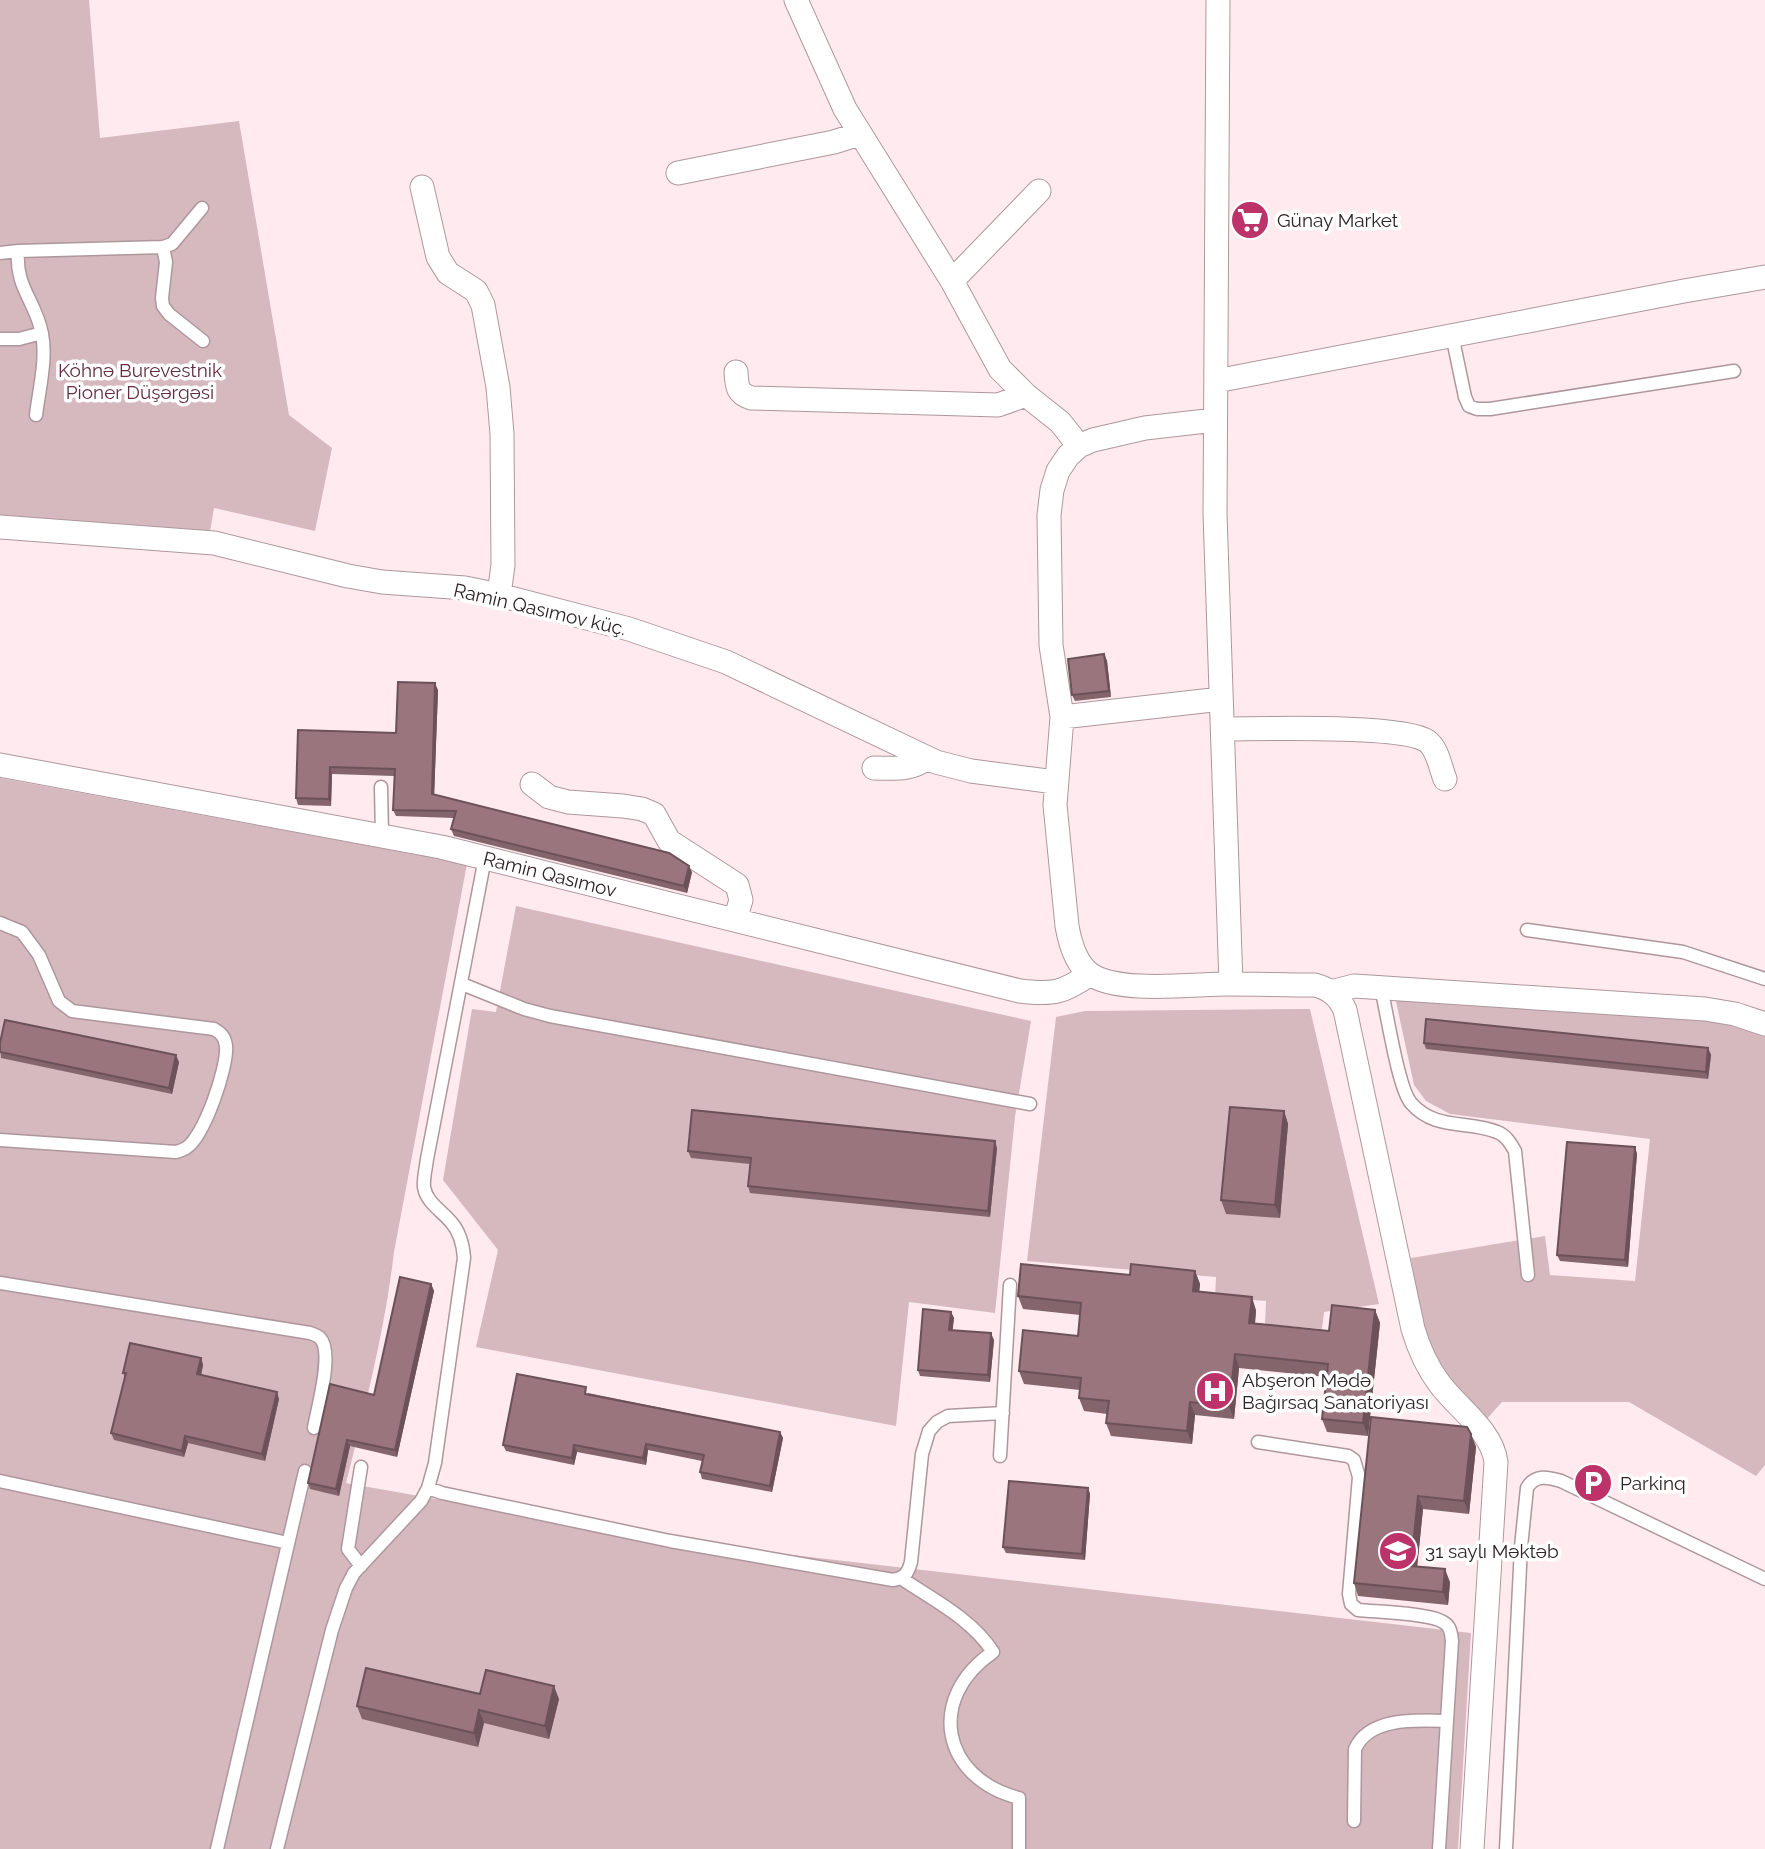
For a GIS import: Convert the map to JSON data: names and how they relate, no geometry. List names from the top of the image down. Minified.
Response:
{"streets":{"street":["Ramin Qasımov küç.","Ramin Qasımov"]},"parks":["Köhnə Burevestnik Pioner Düşərgəsi"],"places":{"supermarket":["Günay Market"],"hospital":["Abşeron Mədə Bağırsaq Sanatoriyası"],"parking":["Parkinq"],"school or university":["31 saylı Məktəb"]}}
